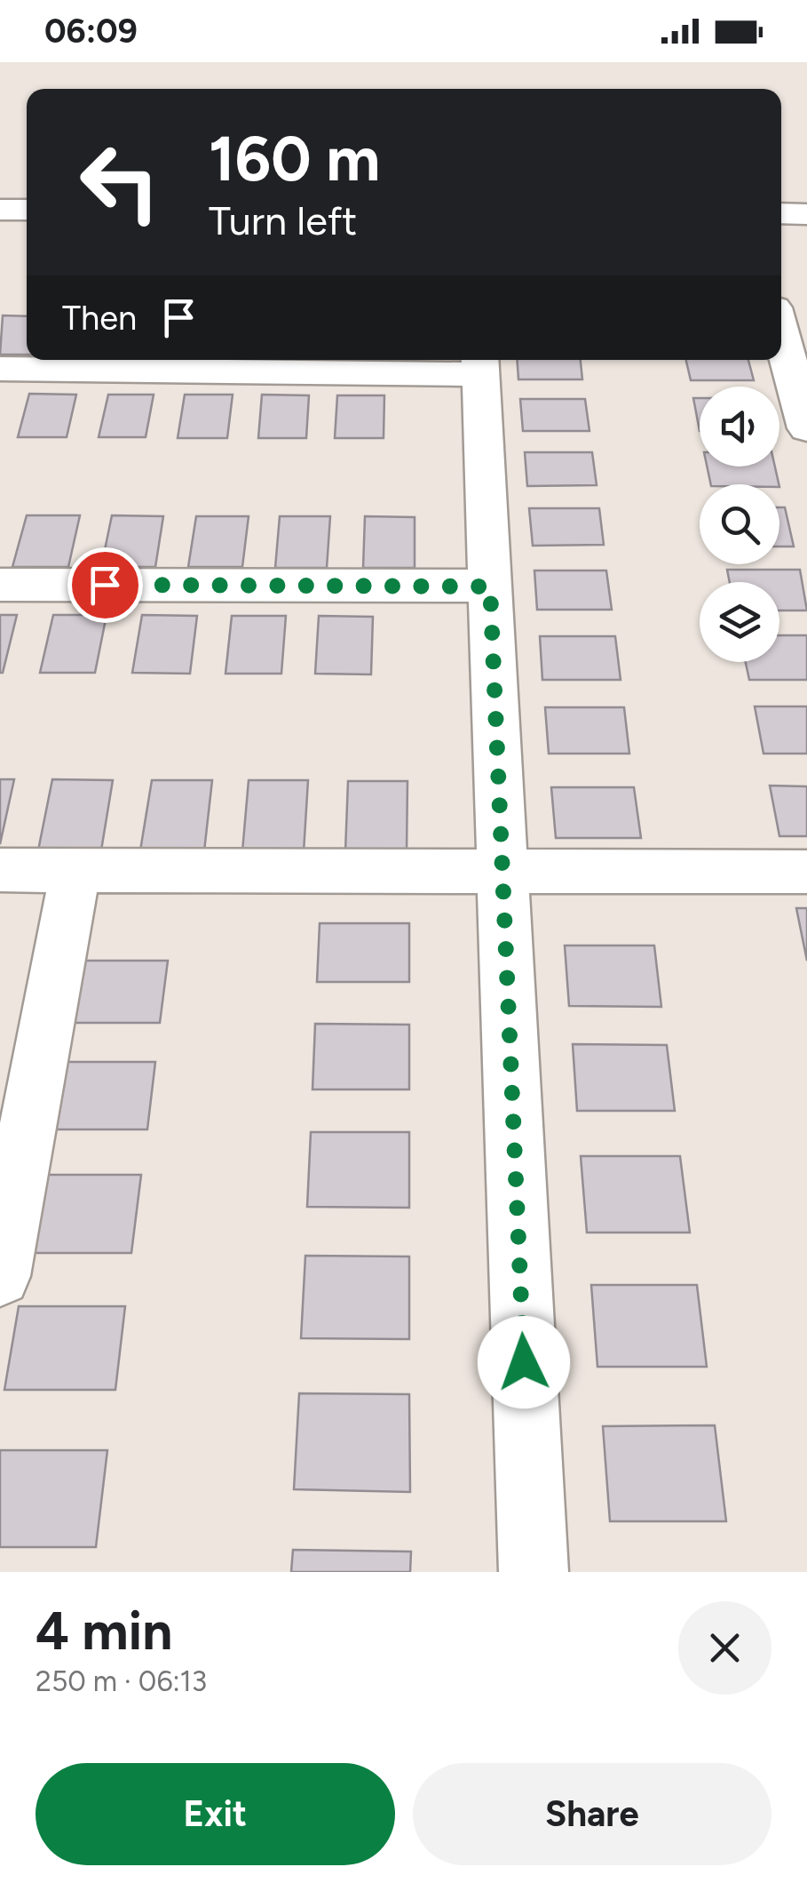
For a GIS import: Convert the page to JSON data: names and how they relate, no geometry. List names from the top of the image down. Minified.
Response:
{"page":{"status":"06:09","turn":["160 m","Turn left"],"then":"Then","heading":["4 min","250 m · 06:13"],"buttons":["Exit","Share"]}}
